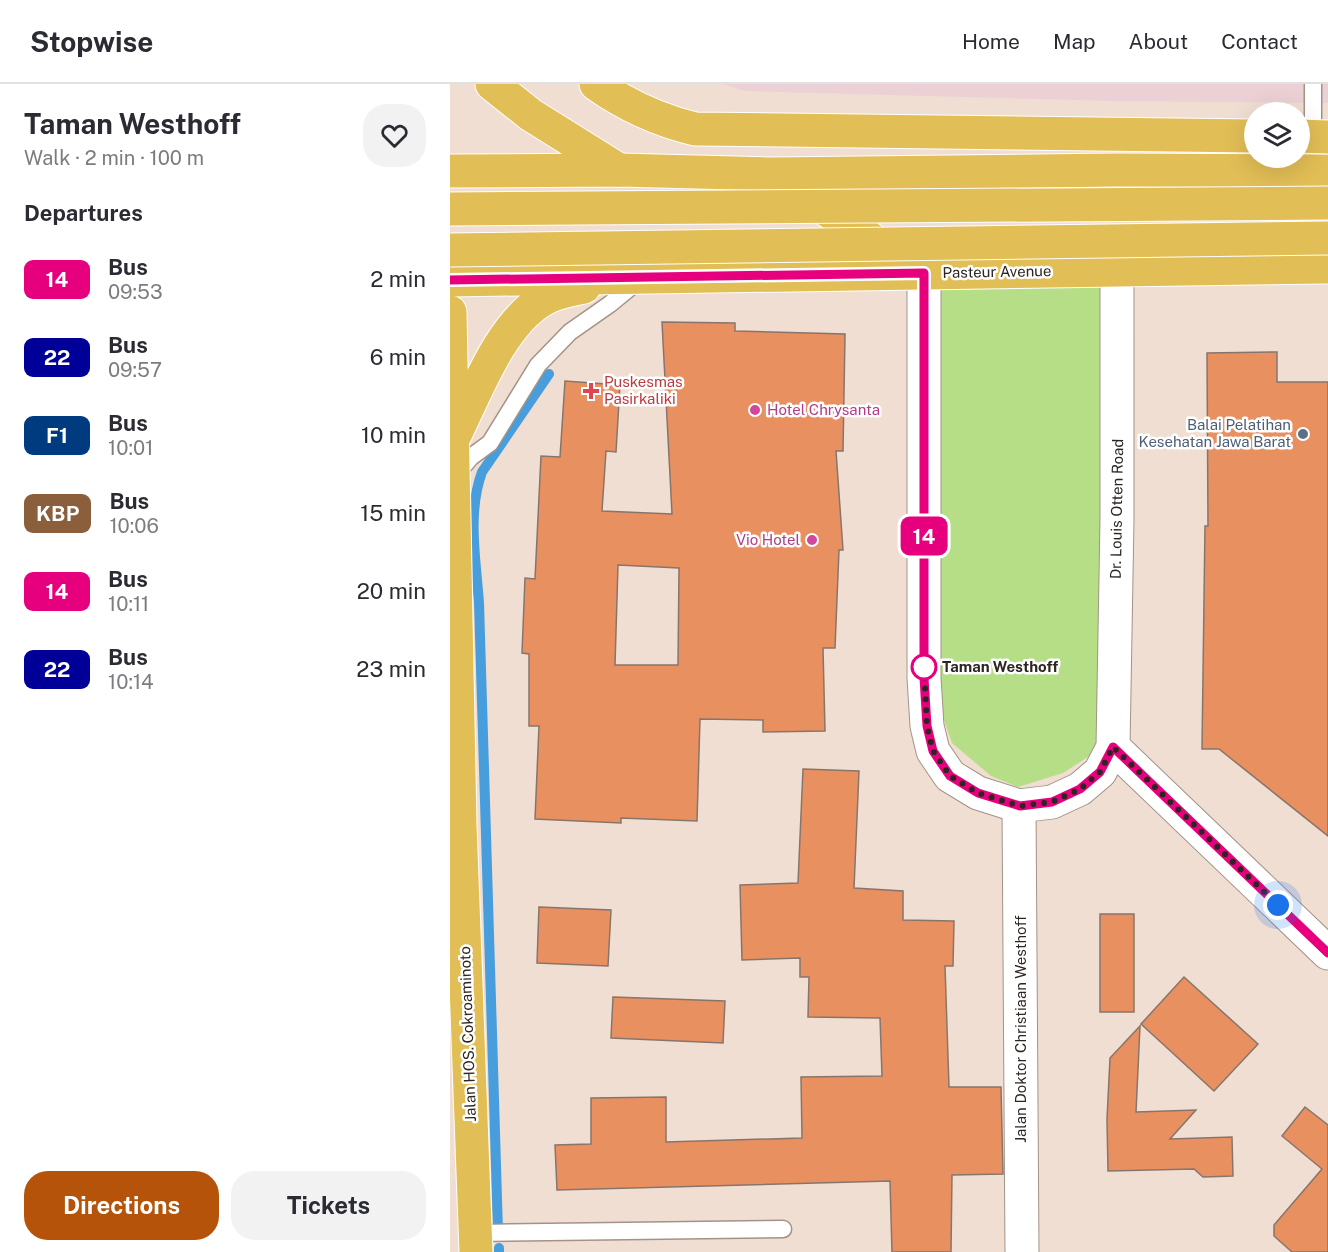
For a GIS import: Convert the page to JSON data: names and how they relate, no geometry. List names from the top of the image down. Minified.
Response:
{"streets":{"highway":["Pasteur Avenue","Jalan HOS. Cokroaminoto"],"main road":["Dr. Louis Otten Road","Jalan Doktor Christiaan Westhoff"]},"crossings":[["Pasteur Avenue","Dr. Louis Otten Road"],["Dr. Louis Otten Road","Jalan Doktor Christiaan Westhoff"]],"places":{"health":["Puskesmas Pasirkaliki"],"other":["Hotel Chrysanta","Balai Pelatihan Kesehatan Jawa Barat","Vio Hotel","Taman Westhoff"]},"lines":["bus line 14"],"page":{"header":"Stopwise","nav":["Home","Map","About","Contact"],"heading":[["Taman Westhoff","Walk · 2 min · 100 m"],"Departures"],"on_map":"14","list":[{"mark":"14","name":"Bus","note":"09:53","value":"2 min"},{"mark":"22","name":"Bus","note":"09:57","value":"6 min"},{"mark":"F1","name":"Bus","note":"10:01","value":"10 min"},{"mark":"KBP","name":"Bus","note":"10:06","value":"15 min"},{"mark":"14","name":"Bus","note":"10:11","value":"20 min"},{"mark":"22","name":"Bus","note":"10:14","value":"23 min"}],"buttons":["Directions","Tickets"]}}
